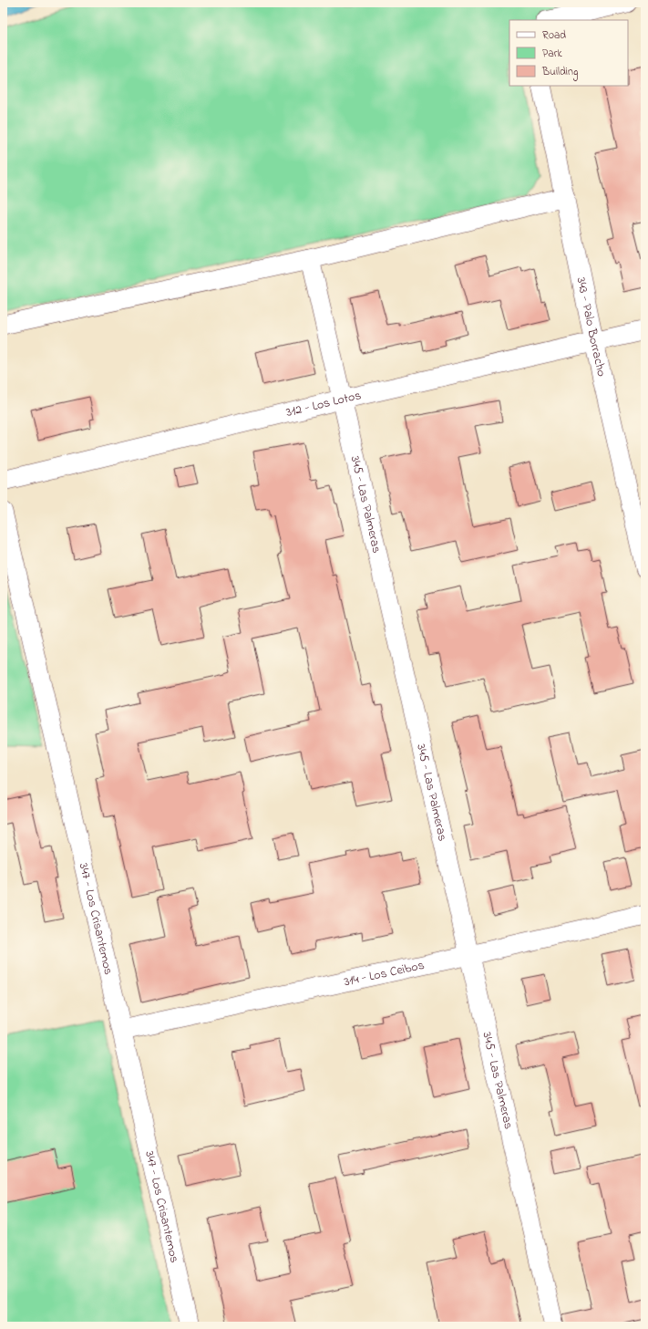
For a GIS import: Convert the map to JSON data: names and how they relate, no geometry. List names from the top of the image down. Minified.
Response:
{"streets":{"street":["343 - Palo Borracho","312 - Los Lotos","345 - Las Palmeras","347 - Los Crisantemos","314 - Los Ceibos"]},"crossings":[["343 - Palo Borracho","312 - Los Lotos"],["312 - Los Lotos","345 - Las Palmeras"],["345 - Las Palmeras","314 - Los Ceibos"],["347 - Los Crisantemos","314 - Los Ceibos"]],"legend":["Road","Park","Building"]}
